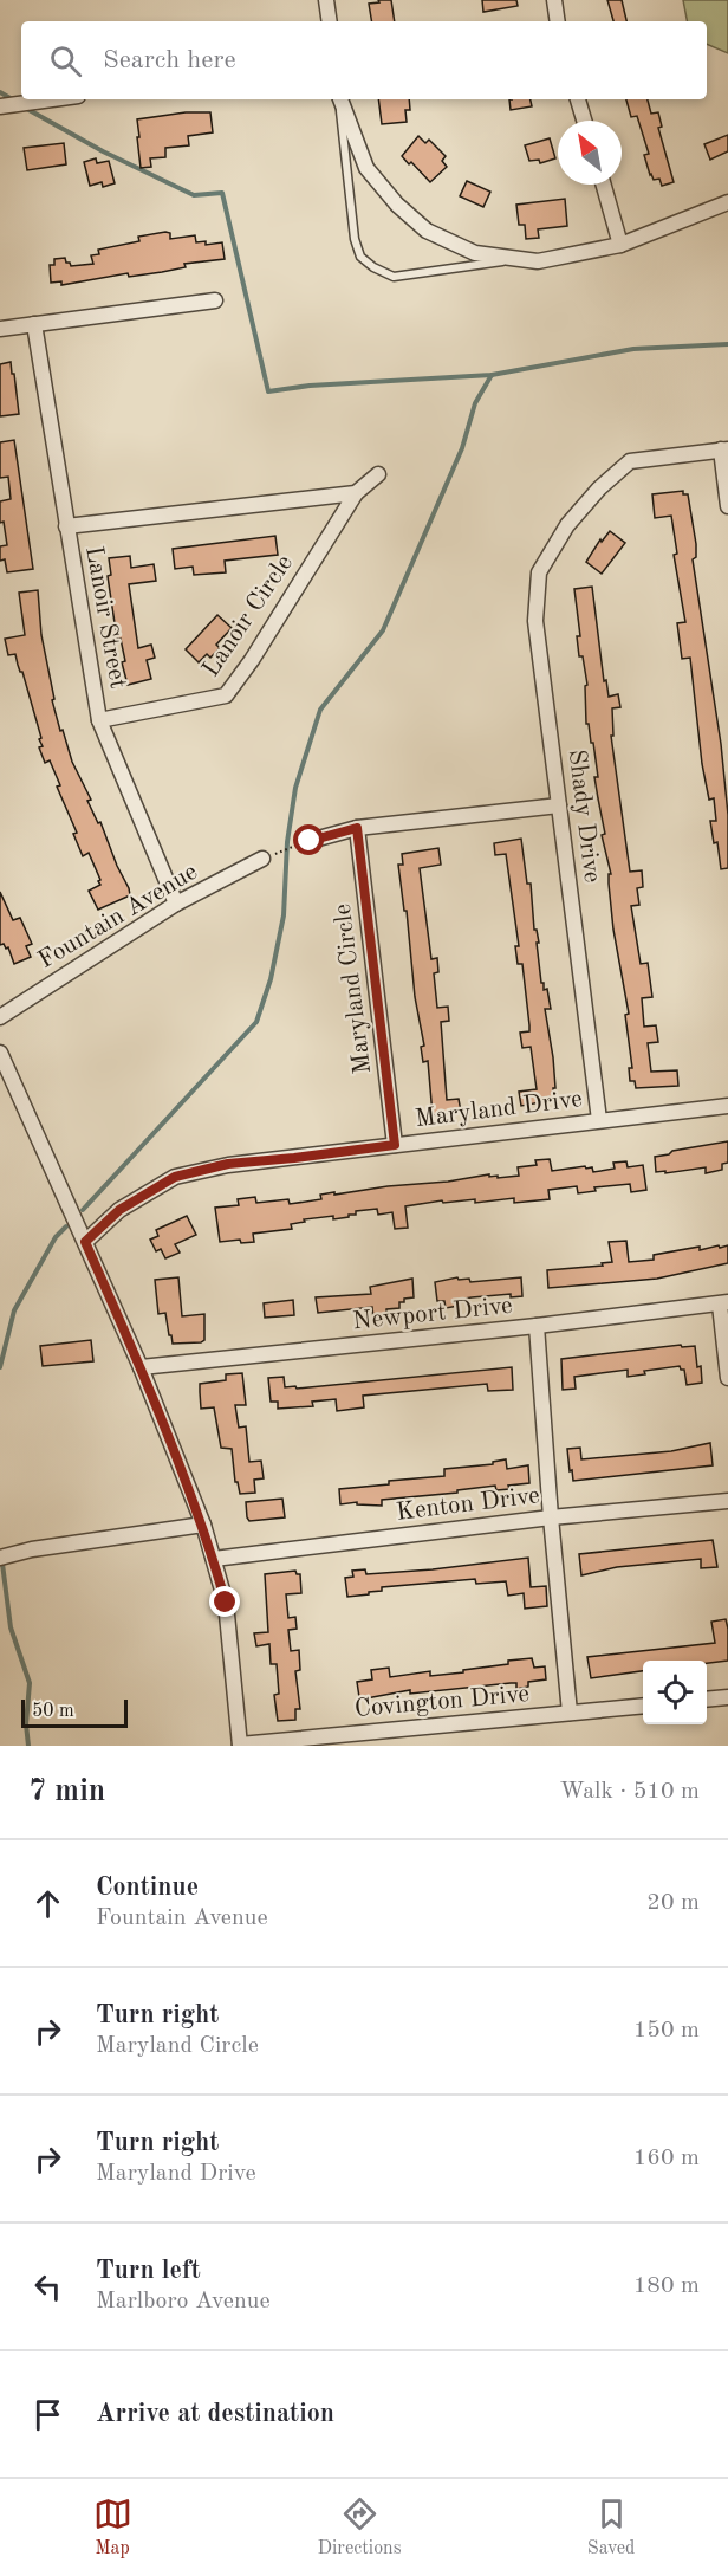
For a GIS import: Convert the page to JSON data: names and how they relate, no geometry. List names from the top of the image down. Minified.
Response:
{"streets":{"street":["Lanoir Circle","Lanoir Street","Shady Drive","Fountain Avenue","Maryland Circle","Maryland Drive","Newport Drive","Kenton Drive","Covington Drive"]},"crossings":[["Lanoir Circle","Lanoir Street"],["Lanoir Street","Fountain Avenue"],["Shady Drive","Maryland Drive"],["Maryland Circle","Maryland Drive"]],"scale_bar":"50 m","north":"top left","page":{"search":"Search here","scale":"50 m","heading":["7 min","Walk · 510 m"],"list":[["Continue","Fountain Avenue","20 m"],["Turn right","Maryland Circle","150 m"],["Turn right","Maryland Drive","160 m"],["Turn left","Marlboro Avenue","180 m"],"Arrive at destination"],"nav":["Map","Directions","Saved"]}}
